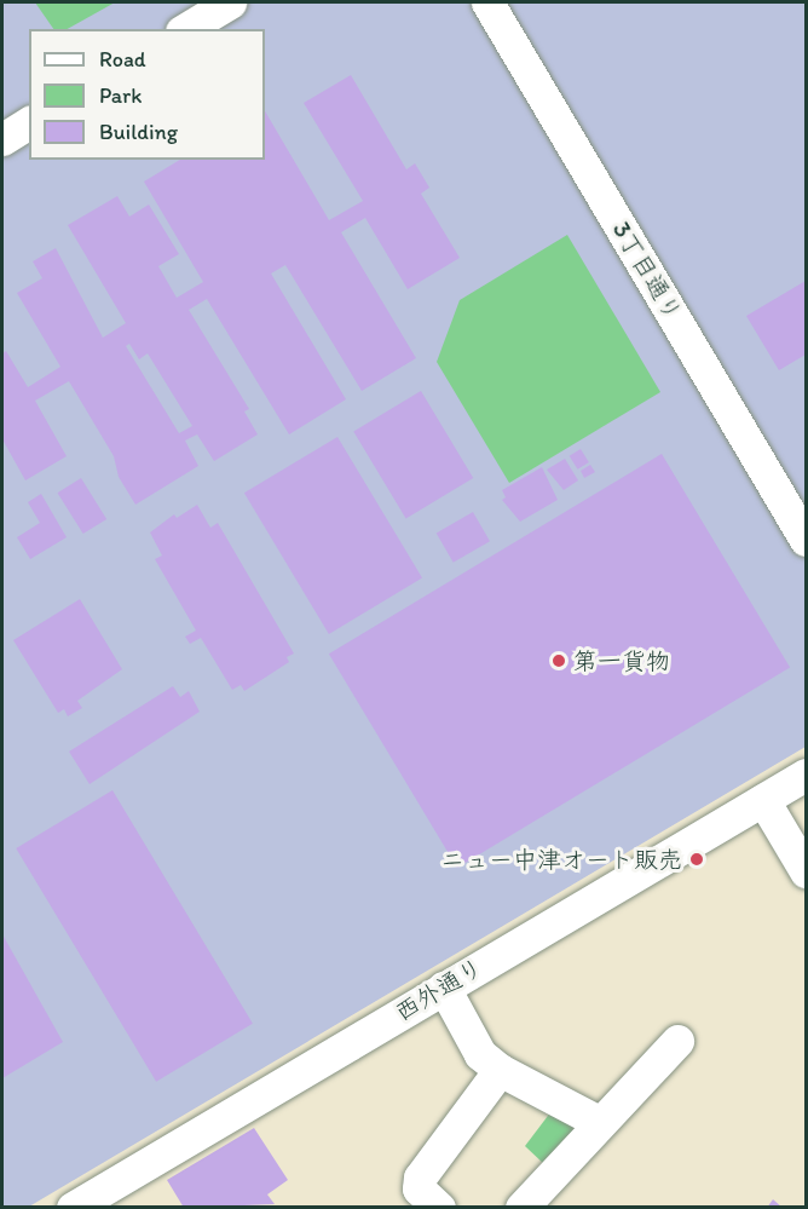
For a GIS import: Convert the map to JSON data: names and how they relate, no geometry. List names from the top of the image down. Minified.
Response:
{"streets":{"street":["3丁目通り","西外通り"]},"places":["第一貨物","ニュー中津オート販売"],"legend":["Road","Park","Building"]}
